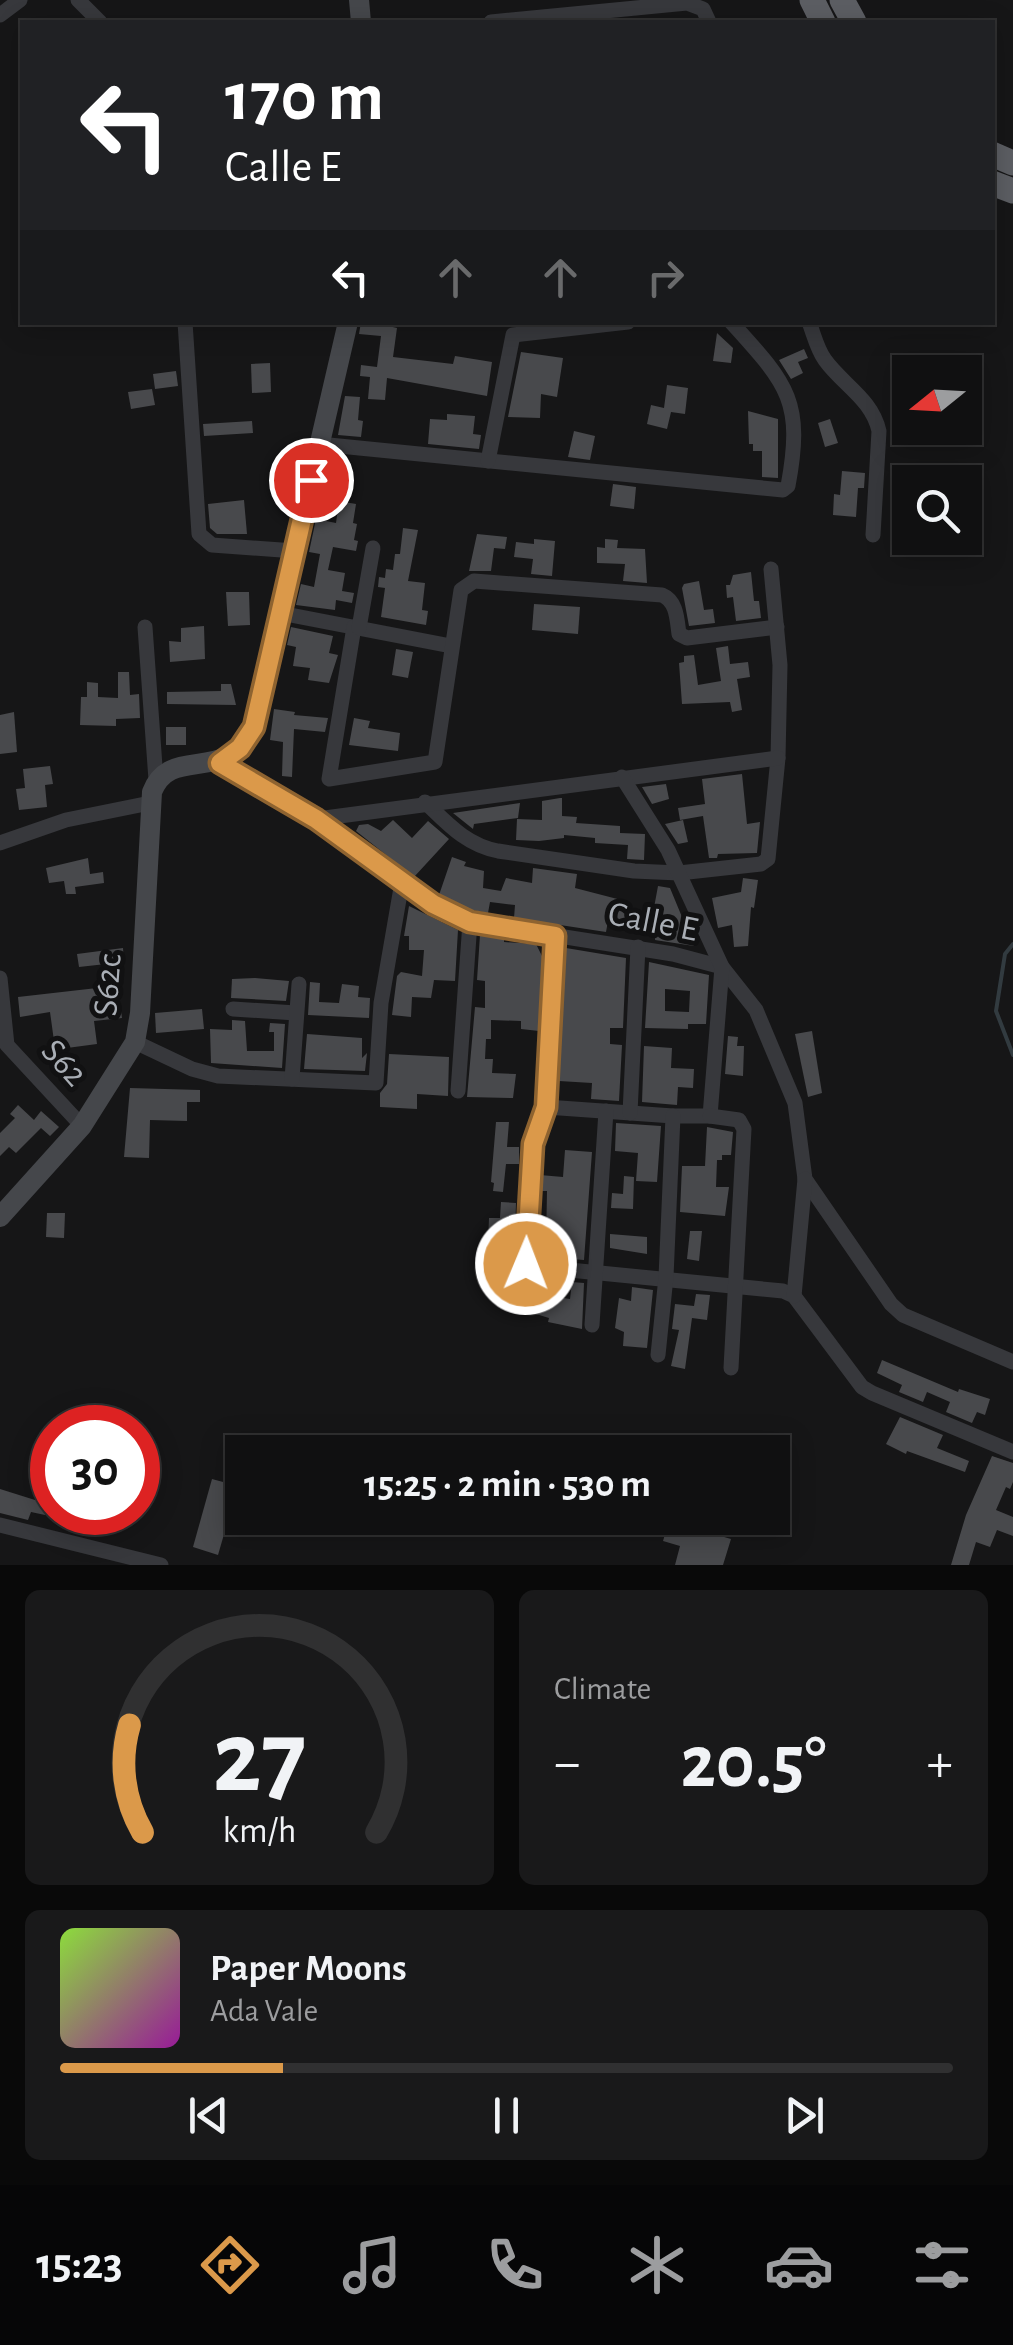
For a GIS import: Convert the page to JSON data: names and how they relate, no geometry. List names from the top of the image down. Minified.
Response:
{"streets":{"main road":["S62c"],"street":["Calle E","S62"]},"crossings":[["S62c","S62"]],"north":"left","page":{"turn":["170 m","Calle E"],"limit":"30","trip":"15:25 · 2 min · 530 m","tile":"Climate","heat":["−","20.5°","+"],"song":["Paper Moons","Ada Vale"],"tabs":"15:23","gauge":["27","km/h"]}}
